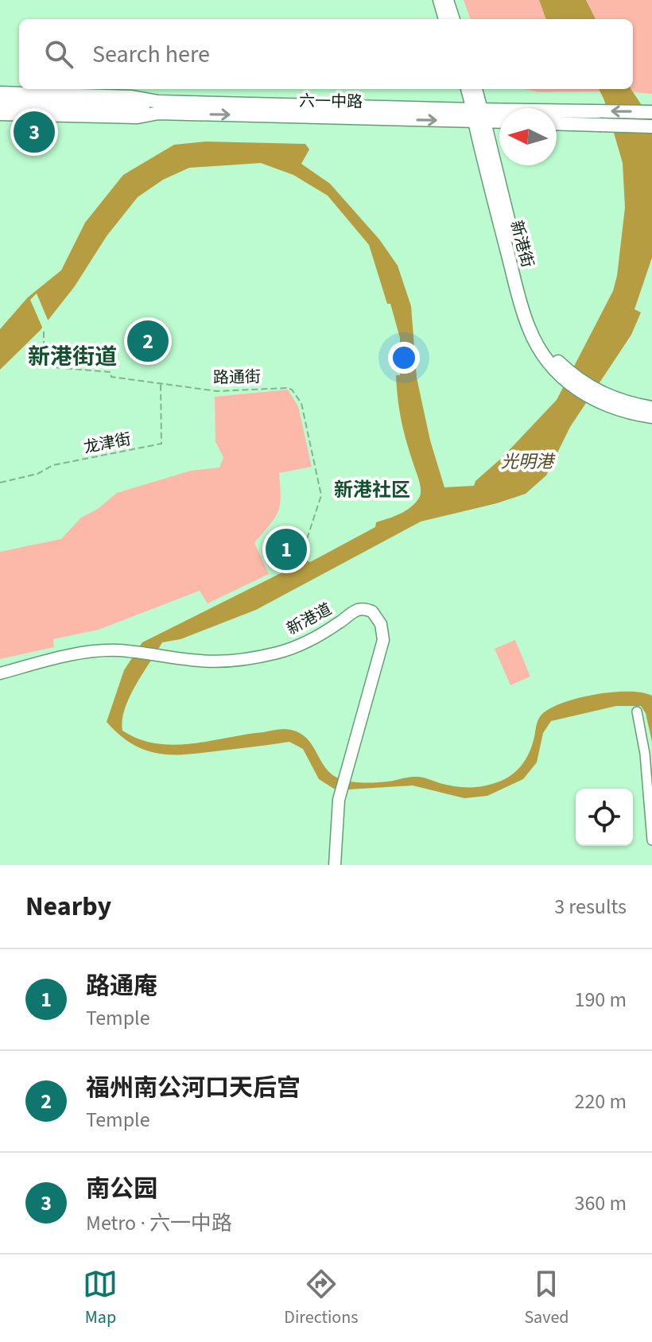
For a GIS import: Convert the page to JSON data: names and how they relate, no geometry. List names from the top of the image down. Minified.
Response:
{"streets":{"main road":["六一中路","新港街"],"street":["新港道"],"path":["路通街","龙津街"]},"crossings":[["六一中路","新港街"],["路通街","龙津街"]],"districts":["新港街道","新港社区"],"water":["光明港"],"north":"left","page":{"search":"Search here","pins":["3","2","1"],"heading":["Nearby","3 results"],"list":[{"mark":"1","name":"路通庵","note":"Temple","value":"190 m"},{"mark":"2","name":"福州南公河口天后宫","note":"Temple","value":"220 m"},{"mark":"3","name":"南公园","note":"Metro · 六一中路","value":"360 m"}],"nav":["Map","Directions","Saved"]}}
